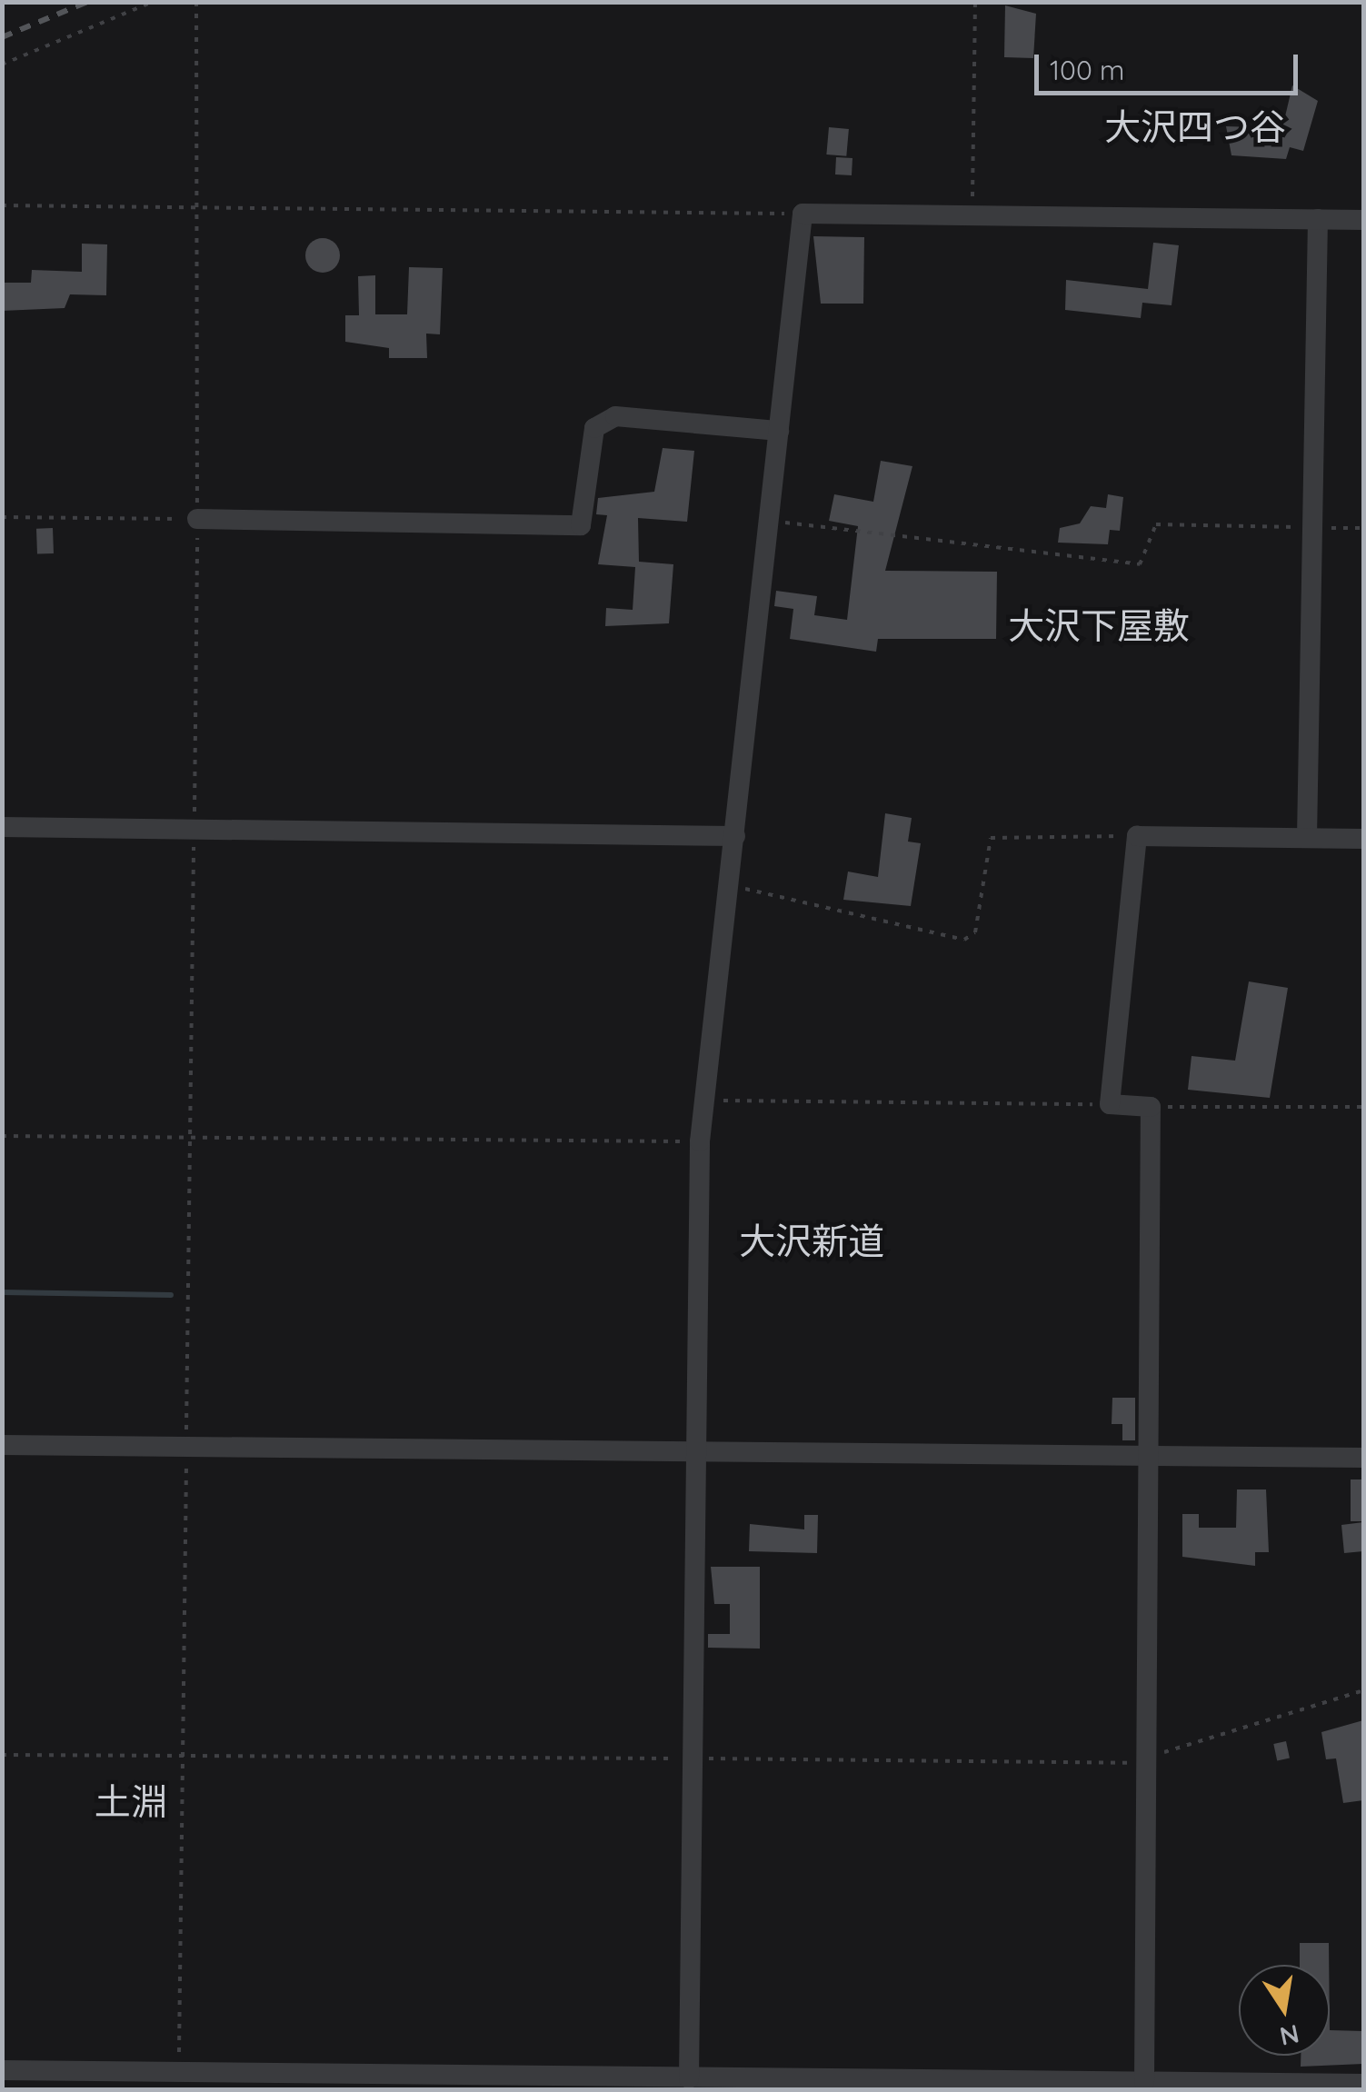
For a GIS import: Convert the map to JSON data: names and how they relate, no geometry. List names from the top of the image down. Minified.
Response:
{"districts":["大沢四つ谷","大沢下屋敷","大沢新道","土淵"],"scale_bar":"100 m","north":"bottom"}
